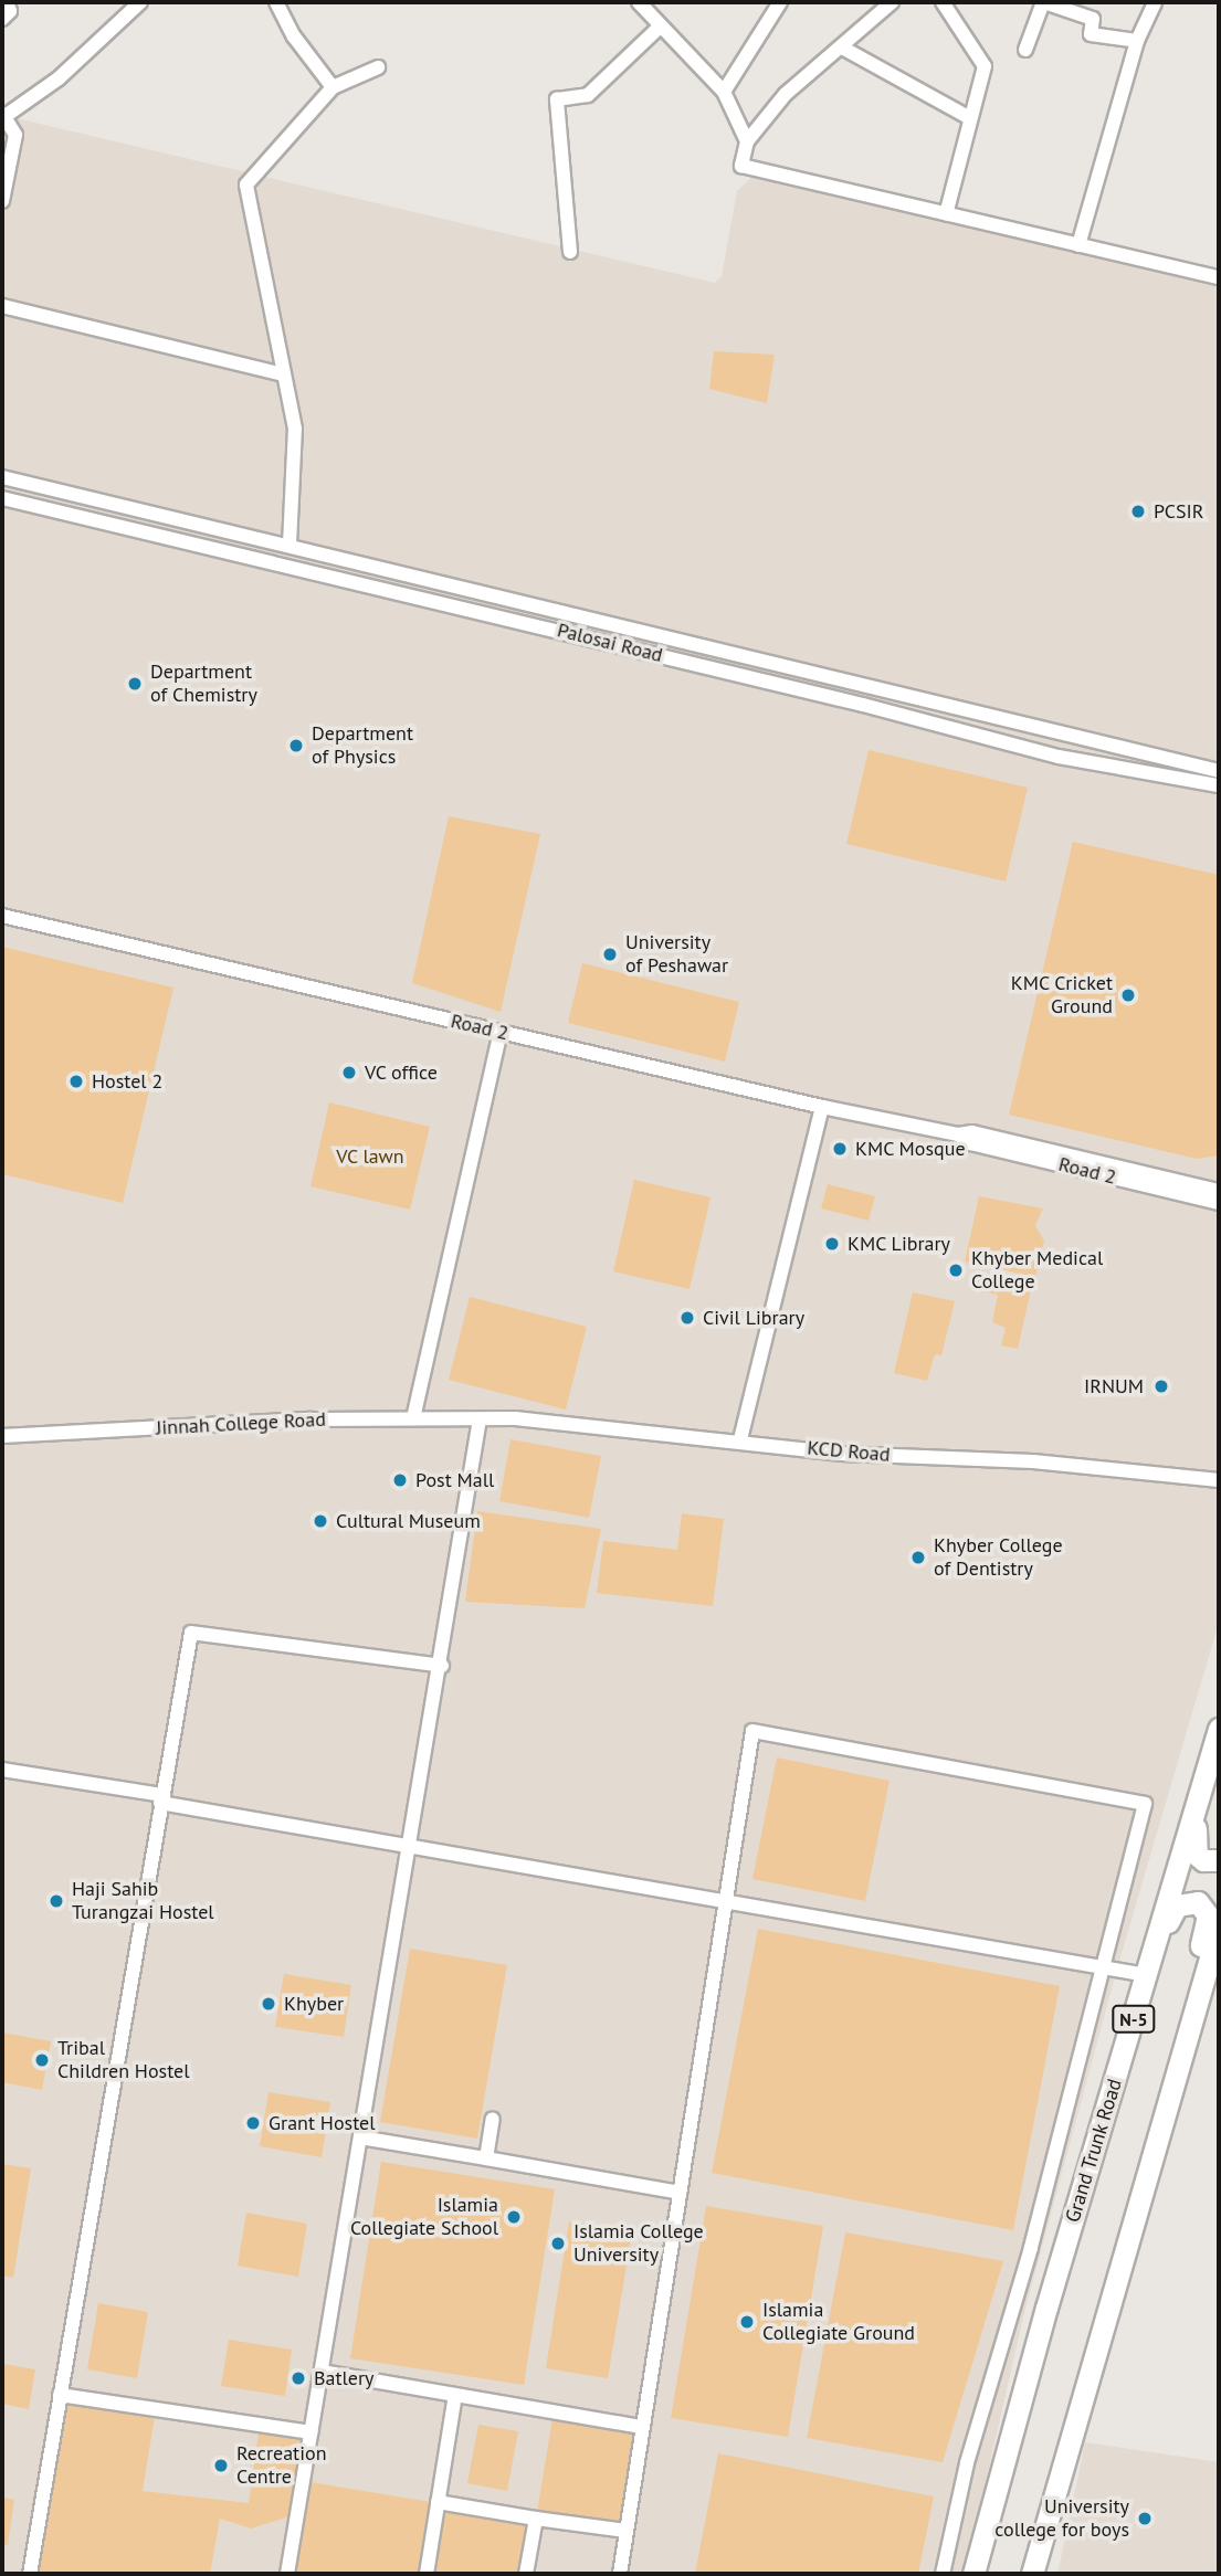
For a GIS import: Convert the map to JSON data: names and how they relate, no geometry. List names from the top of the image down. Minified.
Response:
{"streets":{"highway":["N-5","Grand Trunk Road"],"street":["Palosai Road","Road 2","Jinnah College Road","KCD Road"]},"crossings":[["Jinnah College Road","KCD Road"]],"parks":["VC lawn"],"places":["PCSIR","Department of Chemistry","Department of Physics","University of Peshawar","KMC Cricket Ground","VC office","Hostel 2","KMC Mosque","KMC Library","Khyber Medical College","Civil Library","IRNUM","Post Mall","Cultural Museum","Khyber College of Dentistry","Haji Sahib Turangzai Hostel","Khyber","Tribal Children Hostel","Grant Hostel","Islamia Collegiate School","Islamia College University","Islamia Collegiate Ground","Batlery","Recreation Centre","University college for boys"]}
